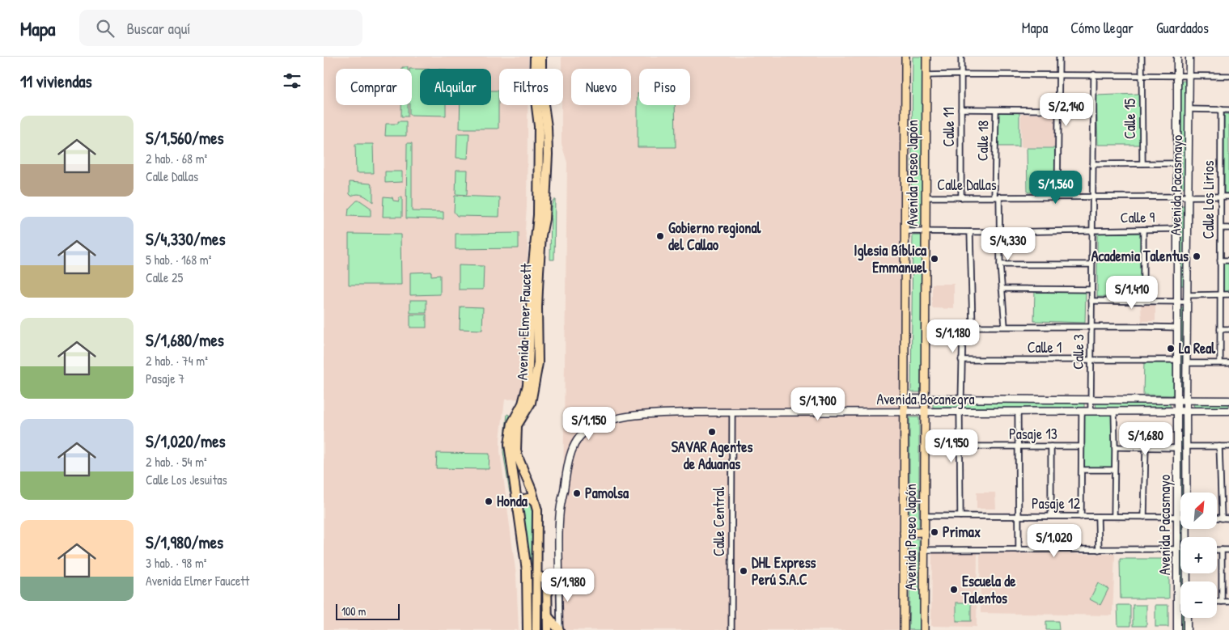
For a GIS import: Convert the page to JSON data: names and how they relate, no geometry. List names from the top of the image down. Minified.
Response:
{"streets":{"highway":["Avenida Elmer Faucett"],"main road":["Avenida Paseo Japón","Avenida Pacasmayo","Avenida Bocanegra"],"street":["Calle 15","Calle 11","Calle 18","Calle Dallas","Calle Los Lirios","Calle 9","Calle 1","Calle 3","Pasaje 13","Pasaje 12","Calle Central"]},"crossings":[["Calle 11","Calle Dallas"],["Calle 18","Calle Dallas"],["Calle 18","Calle 9"],["Avenida Paseo Japón","Calle Dallas"],["Avenida Paseo Japón","Calle 9"],["Avenida Paseo Japón","Avenida Bocanegra"],["Avenida Paseo Japón","Pasaje 12"],["Calle Dallas","Avenida Pacasmayo"],["Calle Dallas","Calle Los Lirios"],["Calle Dallas","Calle 3"],["Avenida Pacasmayo","Calle 9"],["Avenida Pacasmayo","Calle 1"],["Avenida Pacasmayo","Avenida Bocanegra"],["Avenida Pacasmayo","Pasaje 12"],["Calle 9","Calle 3"],["Calle 1","Calle 3"],["Calle 3","Avenida Bocanegra"],["Avenida Bocanegra","Calle Central"]],"places":["Gobierno regional del Callao","Academia Talentus","Iglesia Bíblica Emmanuel","La Real","SAVAR Agentes de Aduanas","Pamolsa","Honda","Primax","DHL Express Perú S.A.C","Escuela de Talentos"],"scale_bar":"100 m","north":"top right","page":{"header":"Mapa","search":"Buscar aquí","nav":["Mapa","Cómo llegar","Guardados"],"heading":"11 viviendas","chip":["Comprar","Alquilar","Filtros","Nuevo","Piso"],"price":["S/2,140","S/1,560","S/4,330","S/1,410","S/1,180","S/1,700","S/1,150","S/1,680","S/1,950","S/1,020","S/1,980"],"list":[{"name":"S/1,560/mes","note":"2 hab. · 68 m² · Calle Dallas"},{"name":"S/4,330/mes","note":"5 hab. · 168 m² · Calle 25"},{"name":"S/1,680/mes","note":"2 hab. · 74 m² · Pasaje 7"},{"name":"S/1,020/mes","note":"2 hab. · 54 m² · Calle Los Jesuitas"},{"name":"S/1,980/mes","note":"3 hab. · 98 m² · Avenida Elmer Faucett"}],"map_buttons":["+","−"],"scale":"100 m"}}
